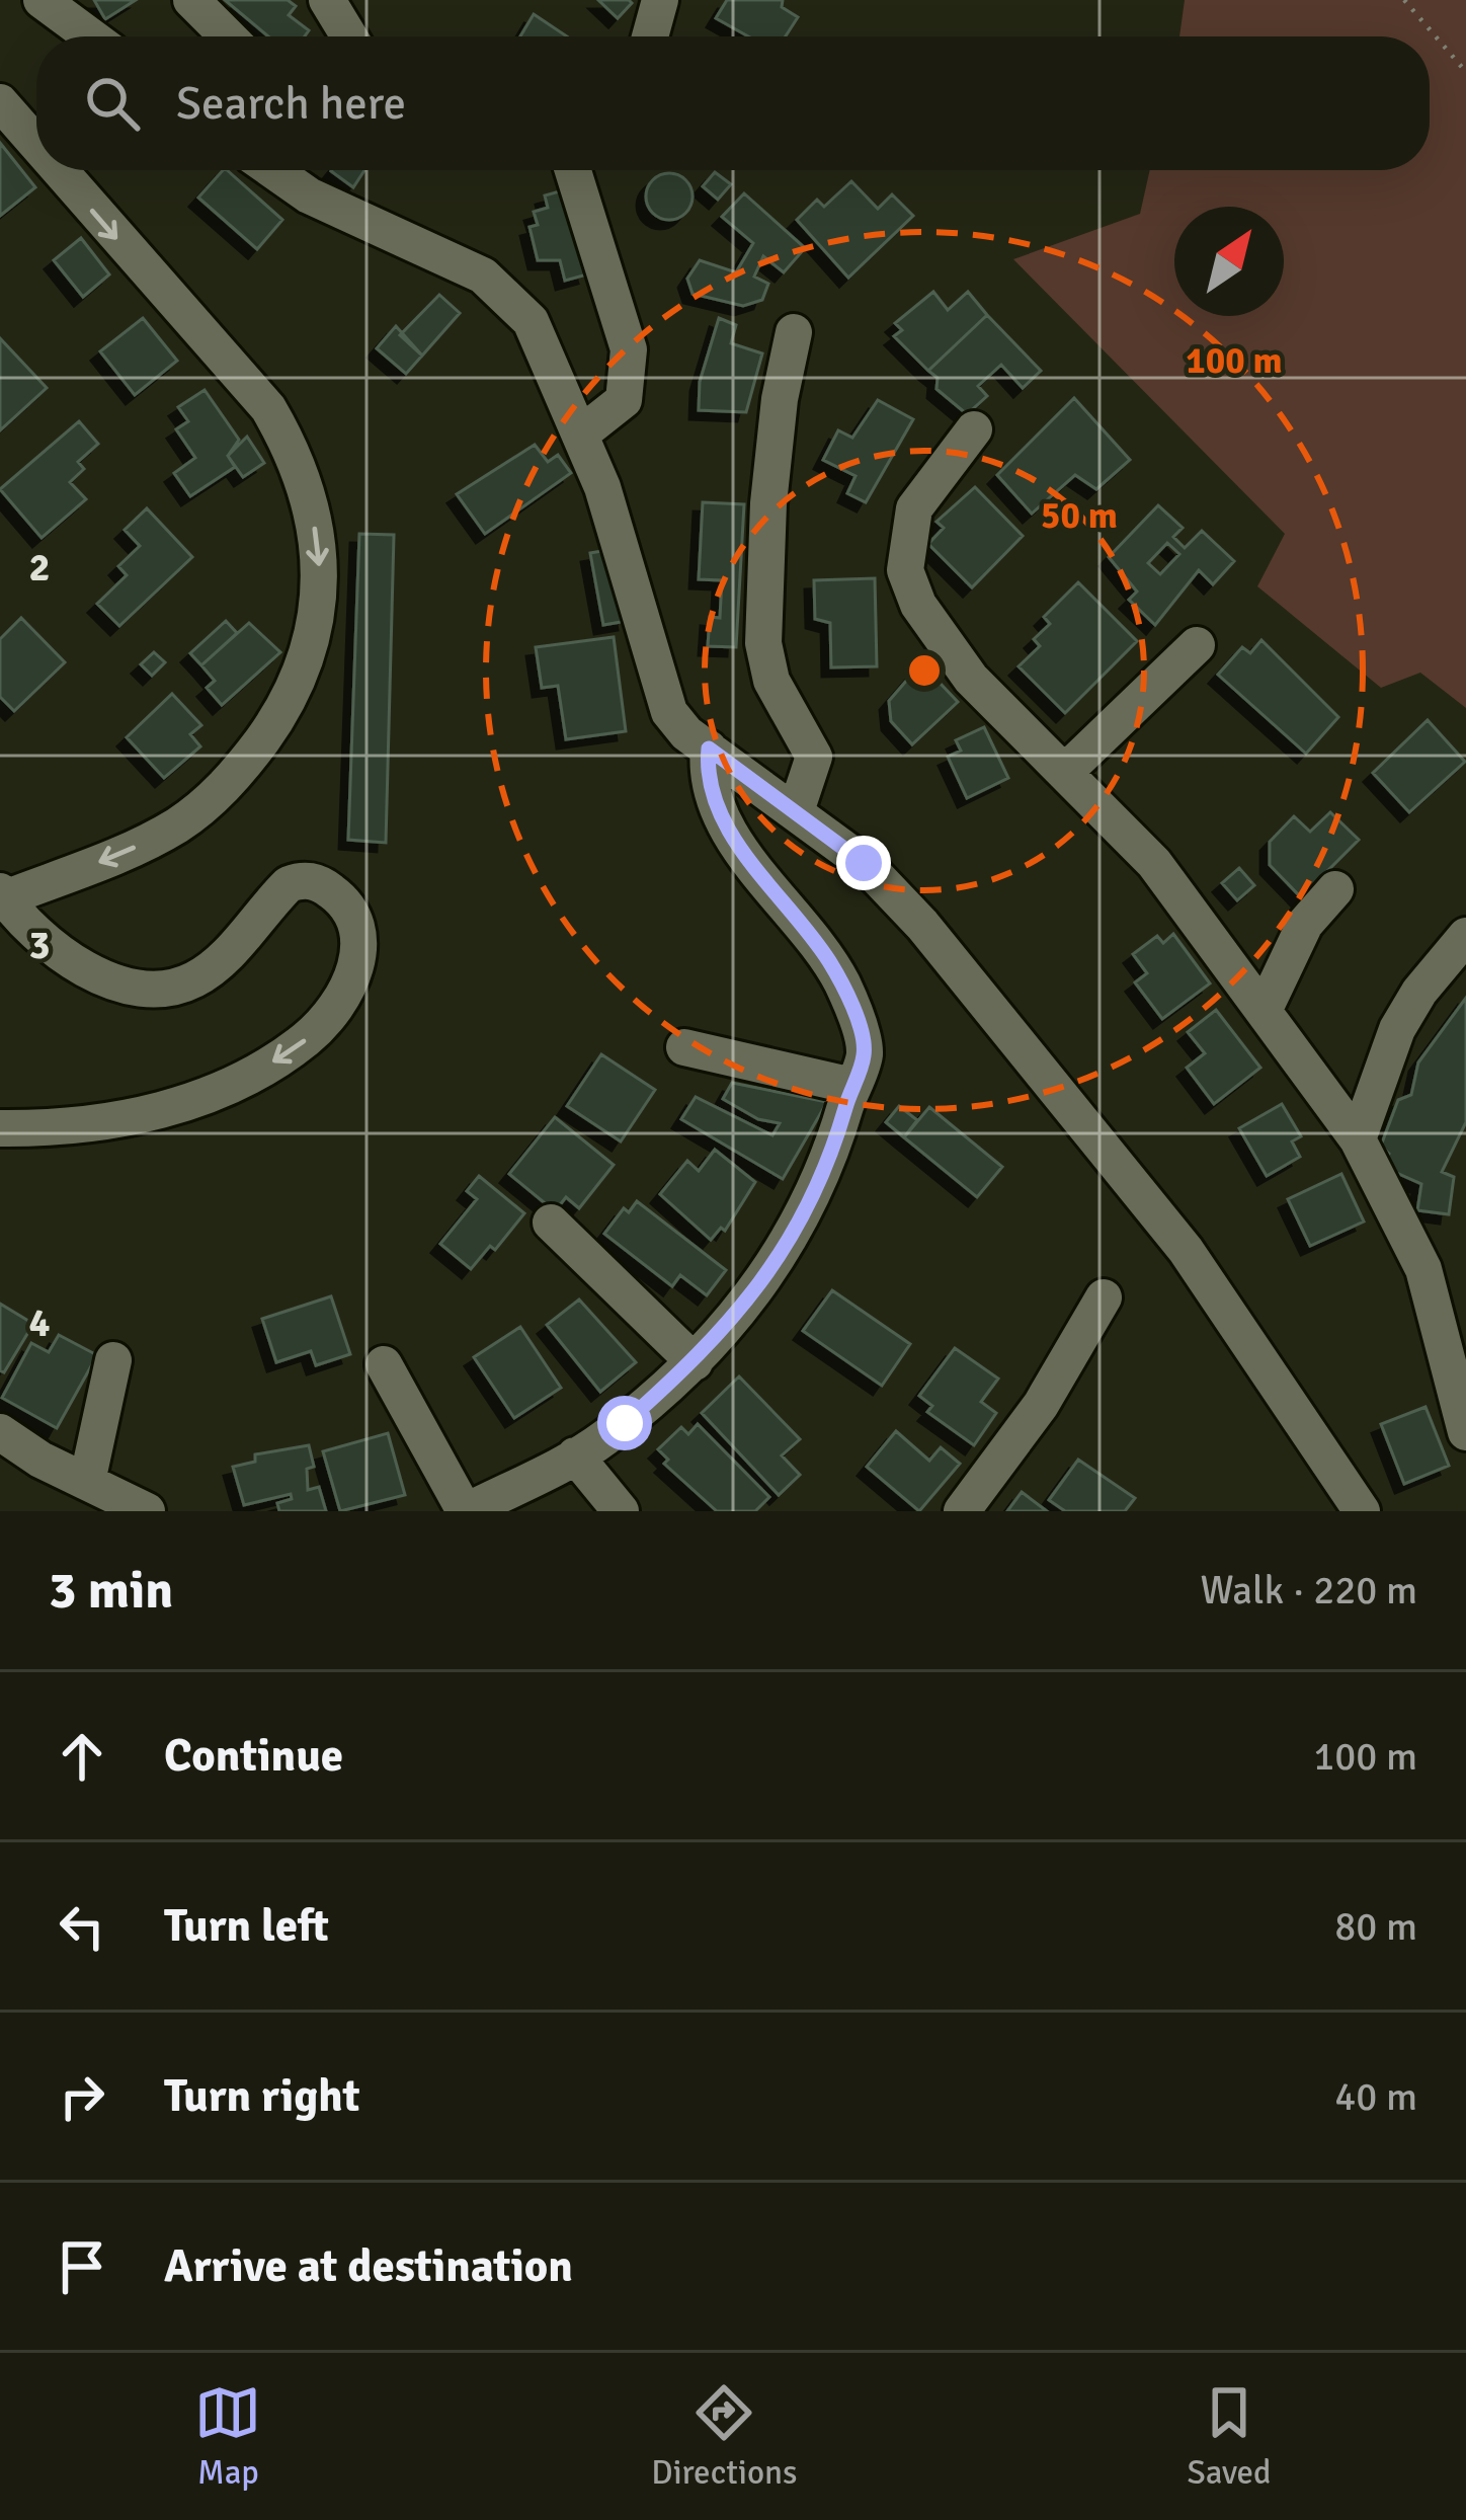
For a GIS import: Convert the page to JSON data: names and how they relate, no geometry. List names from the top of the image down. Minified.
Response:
{"north":"top right","page":{"search":"Search here","heading":["3 min","Walk · 220 m"],"list":[["Continue","100 m"],["Turn left","80 m"],["Turn right","40 m"],"Arrive at destination"],"nav":["Map","Directions","Saved"]},"grid":{"rows":["2","3","4"]},"rings":["100 m","50 m"]}
